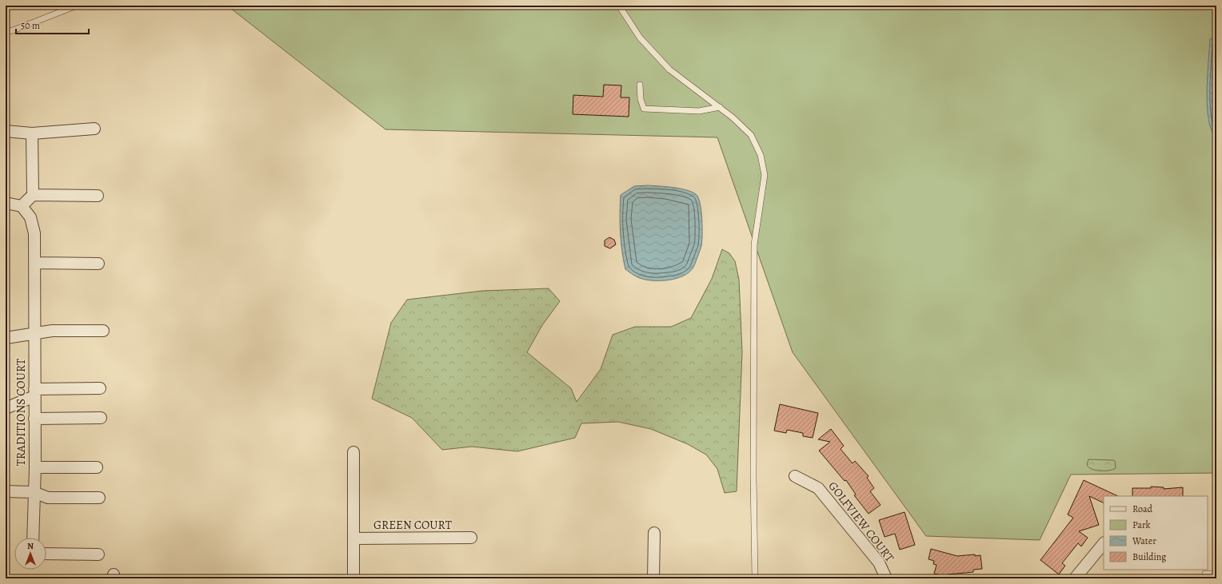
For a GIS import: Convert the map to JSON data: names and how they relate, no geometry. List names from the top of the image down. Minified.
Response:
{"streets":{"street":["TRADITIONS COURT","GOLFVIEW COURT","GREEN COURT"]},"legend":["Road","Park","Water","Building"],"scale_bar":"50 m","north":"top"}
